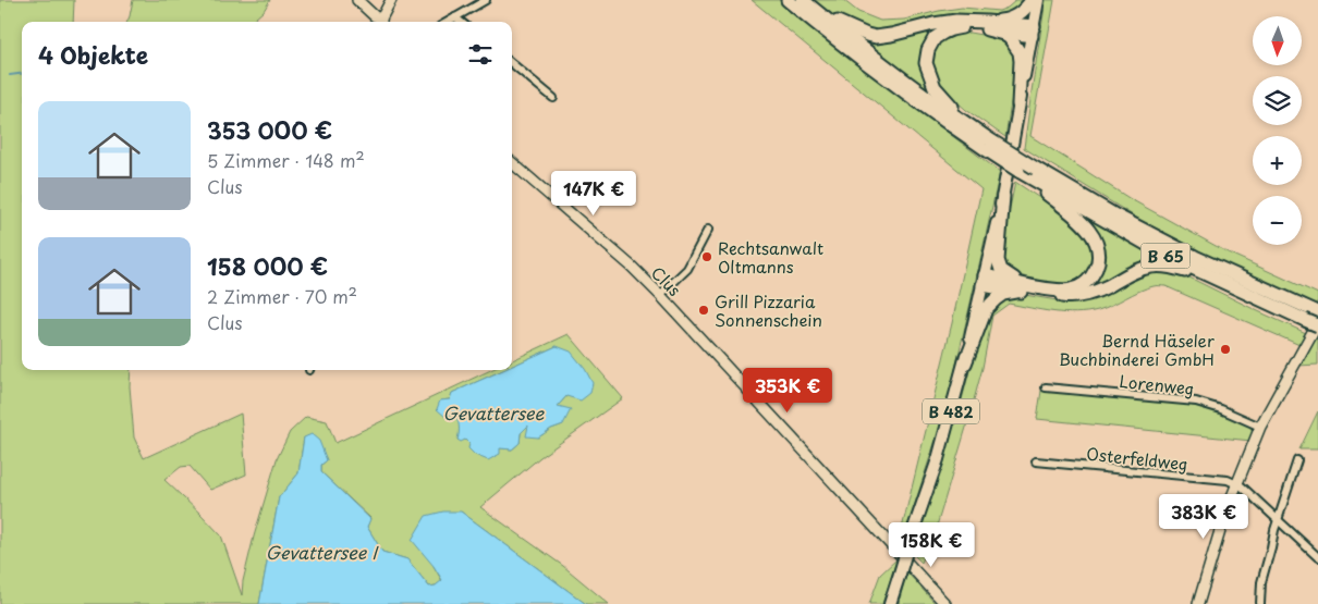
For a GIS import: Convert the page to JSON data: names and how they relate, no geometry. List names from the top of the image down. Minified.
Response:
{"streets":{"highway":["B 65"],"main road":["Clus","B 482"],"street":["Lorenweg","Osterfeldweg"]},"water":["Gevattersee","Gevattersee I"],"places":["Rechtsanwalt Oltmanns","Grill Pizzaria Sonnenschein","Bernd Häseler Buchbinderei GmbH"],"north":"bottom","page":{"map_buttons":["+","−"],"heading":"4 Objekte","list":[{"name":"353 000 €","note":"5 Zimmer · 148 m² · Clus"},{"name":"158 000 €","note":"2 Zimmer · 70 m² · Clus"}],"price":["147K €","353K €","383K €","158K €"]}}
